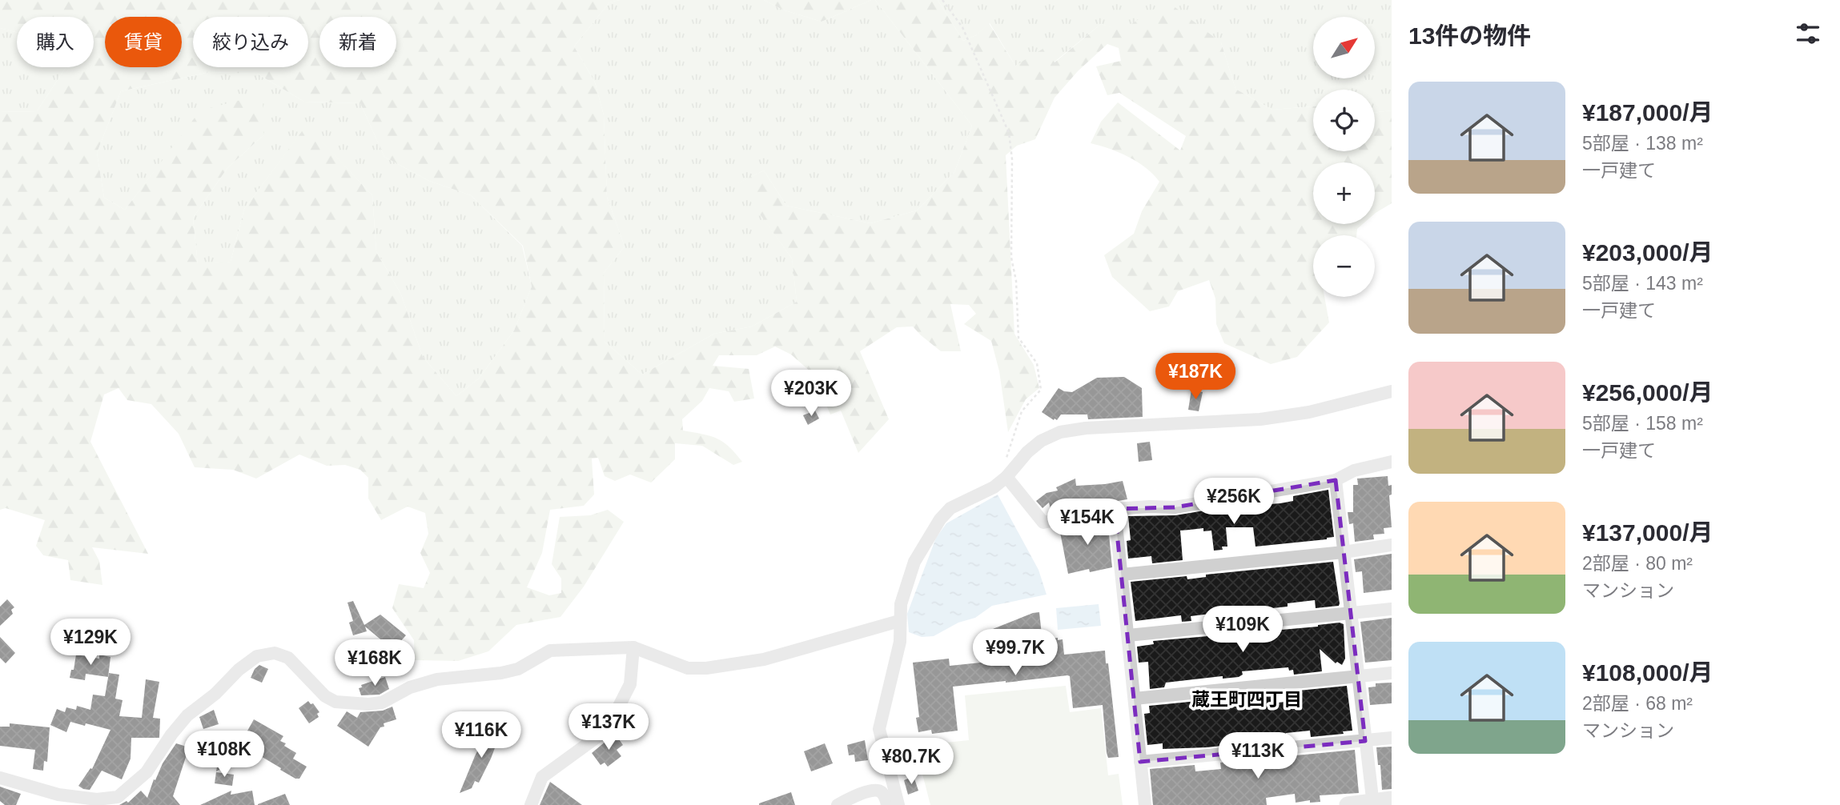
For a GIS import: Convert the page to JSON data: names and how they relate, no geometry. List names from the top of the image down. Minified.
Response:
{"districts":["蔵王町四丁目"],"north":"top right","page":{"heading":"13件の物件","map_buttons":["+","−"],"chip":["購入","賃貸","絞り込み","新着"],"list":[{"name":"¥187,000/月","note":"5部屋 · 138 m² · 一戸建て"},{"name":"¥203,000/月","note":"5部屋 · 143 m² · 一戸建て"},{"name":"¥256,000/月","note":"5部屋 · 158 m² · 一戸建て"},{"name":"¥137,000/月","note":"2部屋 · 80 m² · マンション"},{"name":"¥108,000/月","note":"2部屋 · 68 m² · マンション"}],"price":["¥187K","¥203K","¥256K","¥154K","¥109K","¥129K","¥99.7K","¥168K","¥137K","¥116K","¥108K","¥113K","¥80.7K"]}}
